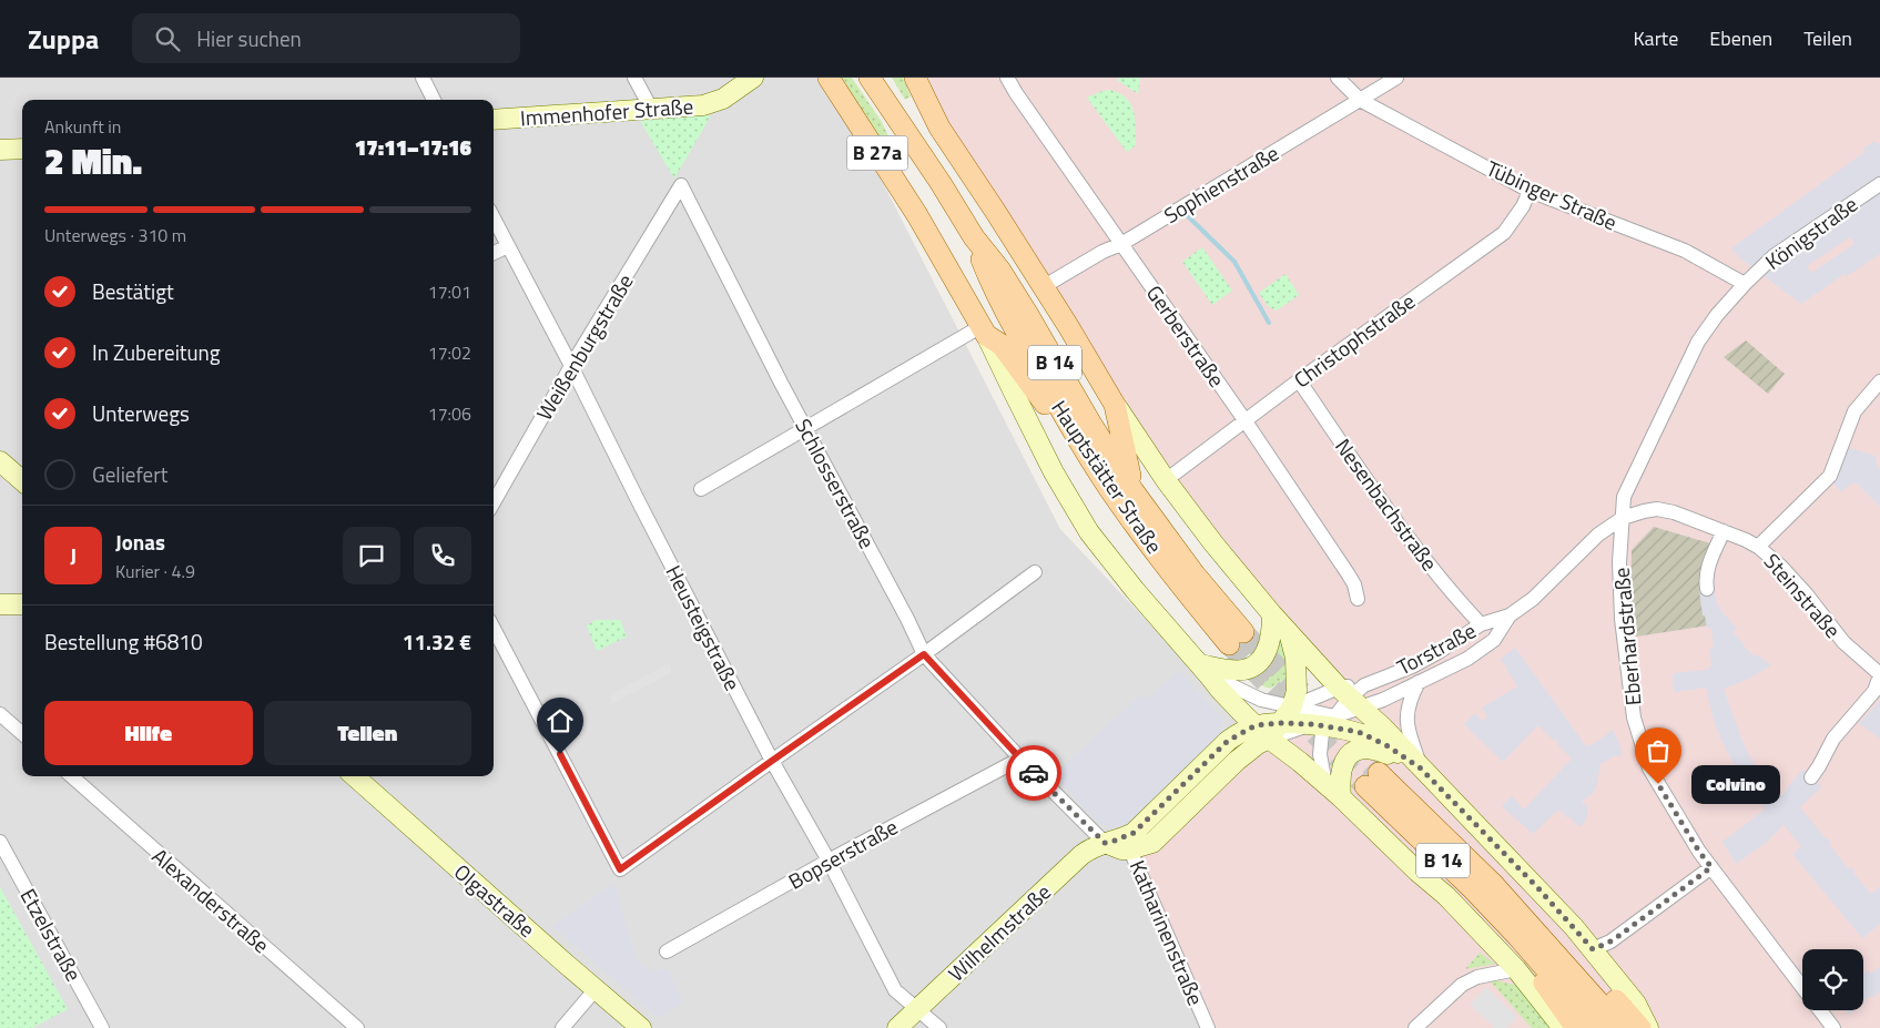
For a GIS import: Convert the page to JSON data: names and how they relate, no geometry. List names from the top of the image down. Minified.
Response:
{"streets":{"main road":["B 27a","B 14","Hauptstätter Straße"],"street":["Immenhofer Straße","Sophienstraße","Tübinger Straße","Königstraße","Gerberstraße","Christophstraße","Weißenburgstraße","Schlosserstraße","Nesenbachstraße","Steinstraße","Heusteigstraße","Eberhardstraße","Torstraße","Bopserstraße","Alexanderstraße","Olgastraße","Wilhelmstraße","Katharinenstraße","Etzelstraße"]},"crossings":[["B 27a","Hauptstätter Straße"],["Sophienstraße","Tübinger Straße"],["Sophienstraße","Gerberstraße"],["Tübinger Straße","Königstraße"],["Tübinger Straße","Christophstraße"],["Tübinger Straße","Eberhardstraße"],["Königstraße","Eberhardstraße"],["Gerberstraße","Christophstraße"],["Christophstraße","Nesenbachstraße"],["Weißenburgstraße","Schlosserstraße"],["Weißenburgstraße","Heusteigstraße"],["Schlosserstraße","Bopserstraße"],["Schlosserstraße","Wilhelmstraße"],["Nesenbachstraße","Torstraße"],["Steinstraße","Eberhardstraße"],["Steinstraße","Torstraße"],["Heusteigstraße","Bopserstraße"],["Heusteigstraße","Wilhelmstraße"],["Eberhardstraße","Torstraße"]],"places":["Colvino"],"page":{"header":"Zuppa","search":"Hier suchen","nav":["Karte","Ebenen","Teilen"],"heading":["2 Min.","Ankunft in","17:11–17:16"],"panel":["Jonas","Kurier · 4.9","Bestellung #6810","11.32 €"],"bar":"Unterwegs · 310 m","list":[["Bestätigt","17:01"],["In Zubereitung","17:02"],["Unterwegs","17:06"],"Geliefert"],"round":"J","buttons":["Hilfe","Teilen"],"bubble":"Colvino"}}
